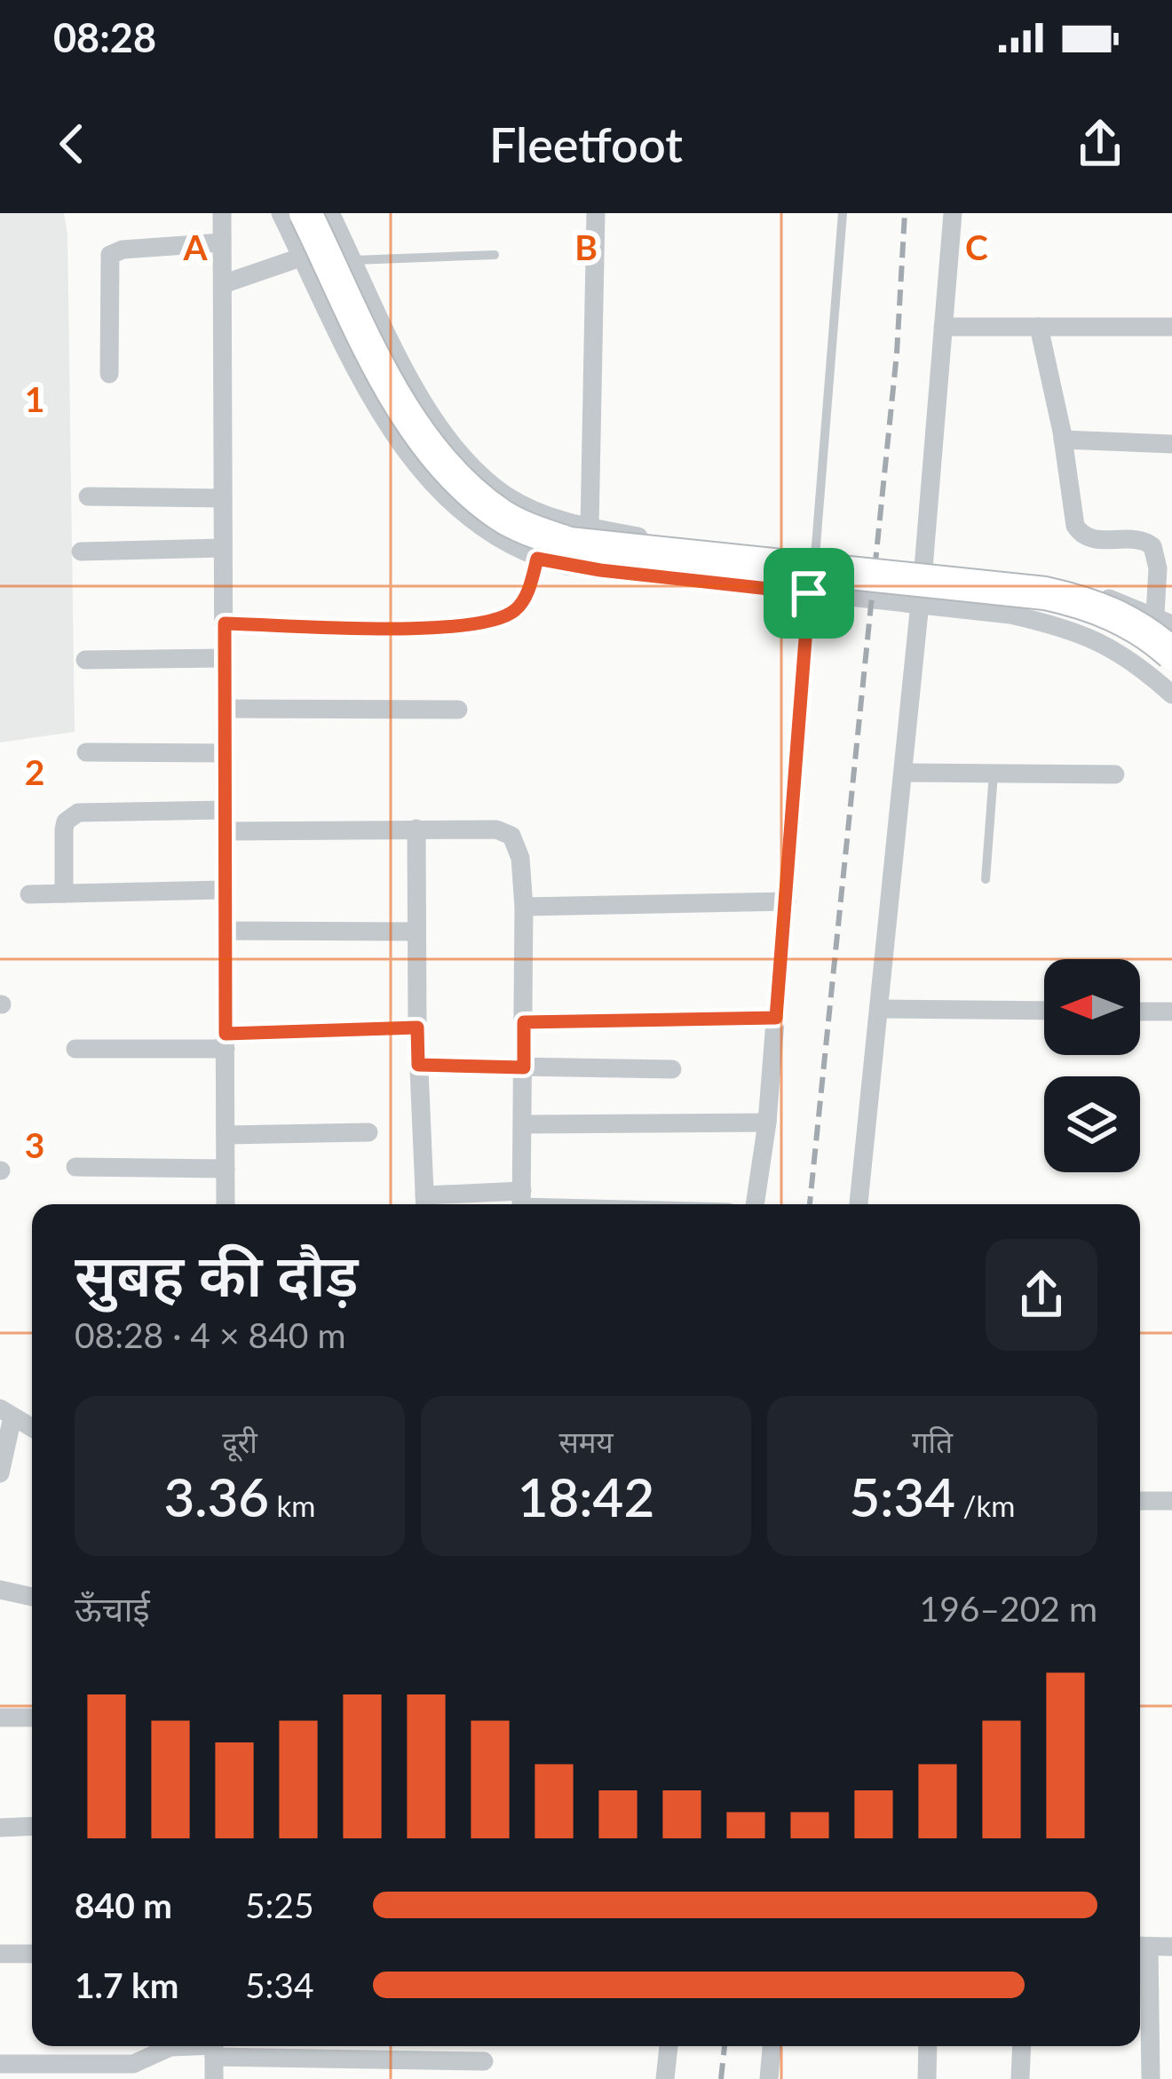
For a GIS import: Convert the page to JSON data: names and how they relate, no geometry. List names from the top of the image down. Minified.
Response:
{"north":"left","page":{"status":"08:28","header":"Fleetfoot","heading":["सुबह की दौड़","08:28 · 4 × 840 m"],"stats":[["दूरी","3.36 km"],["समय","18:42"],["गति","5:34 /km"]],"chart":["ऊँचाई","196–202 m"],"list":[{"name":"840 m","note":"5:25"},{"name":"1.7 km","note":"5:34"}]},"grid":{"columns":["A","B","C"],"rows":["1","2","3"]}}
